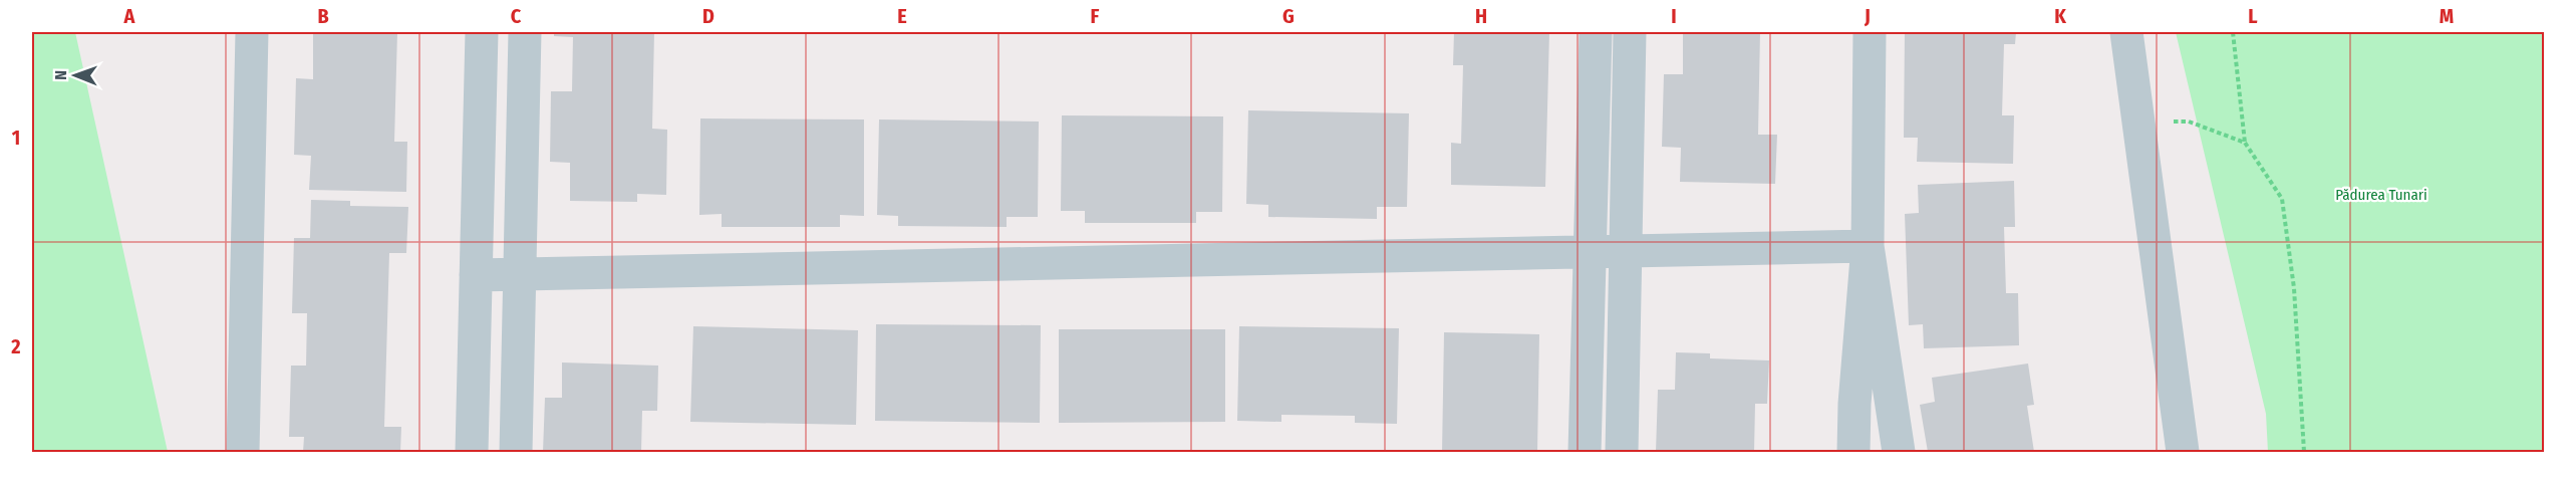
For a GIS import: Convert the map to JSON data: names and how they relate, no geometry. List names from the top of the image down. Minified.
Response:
{"parks":["Pădurea Tunari"],"north":"left","grid":{"columns":["A","B","C","D","E","F","G","H","I","J","K","L","M"],"rows":["1","2"]}}
